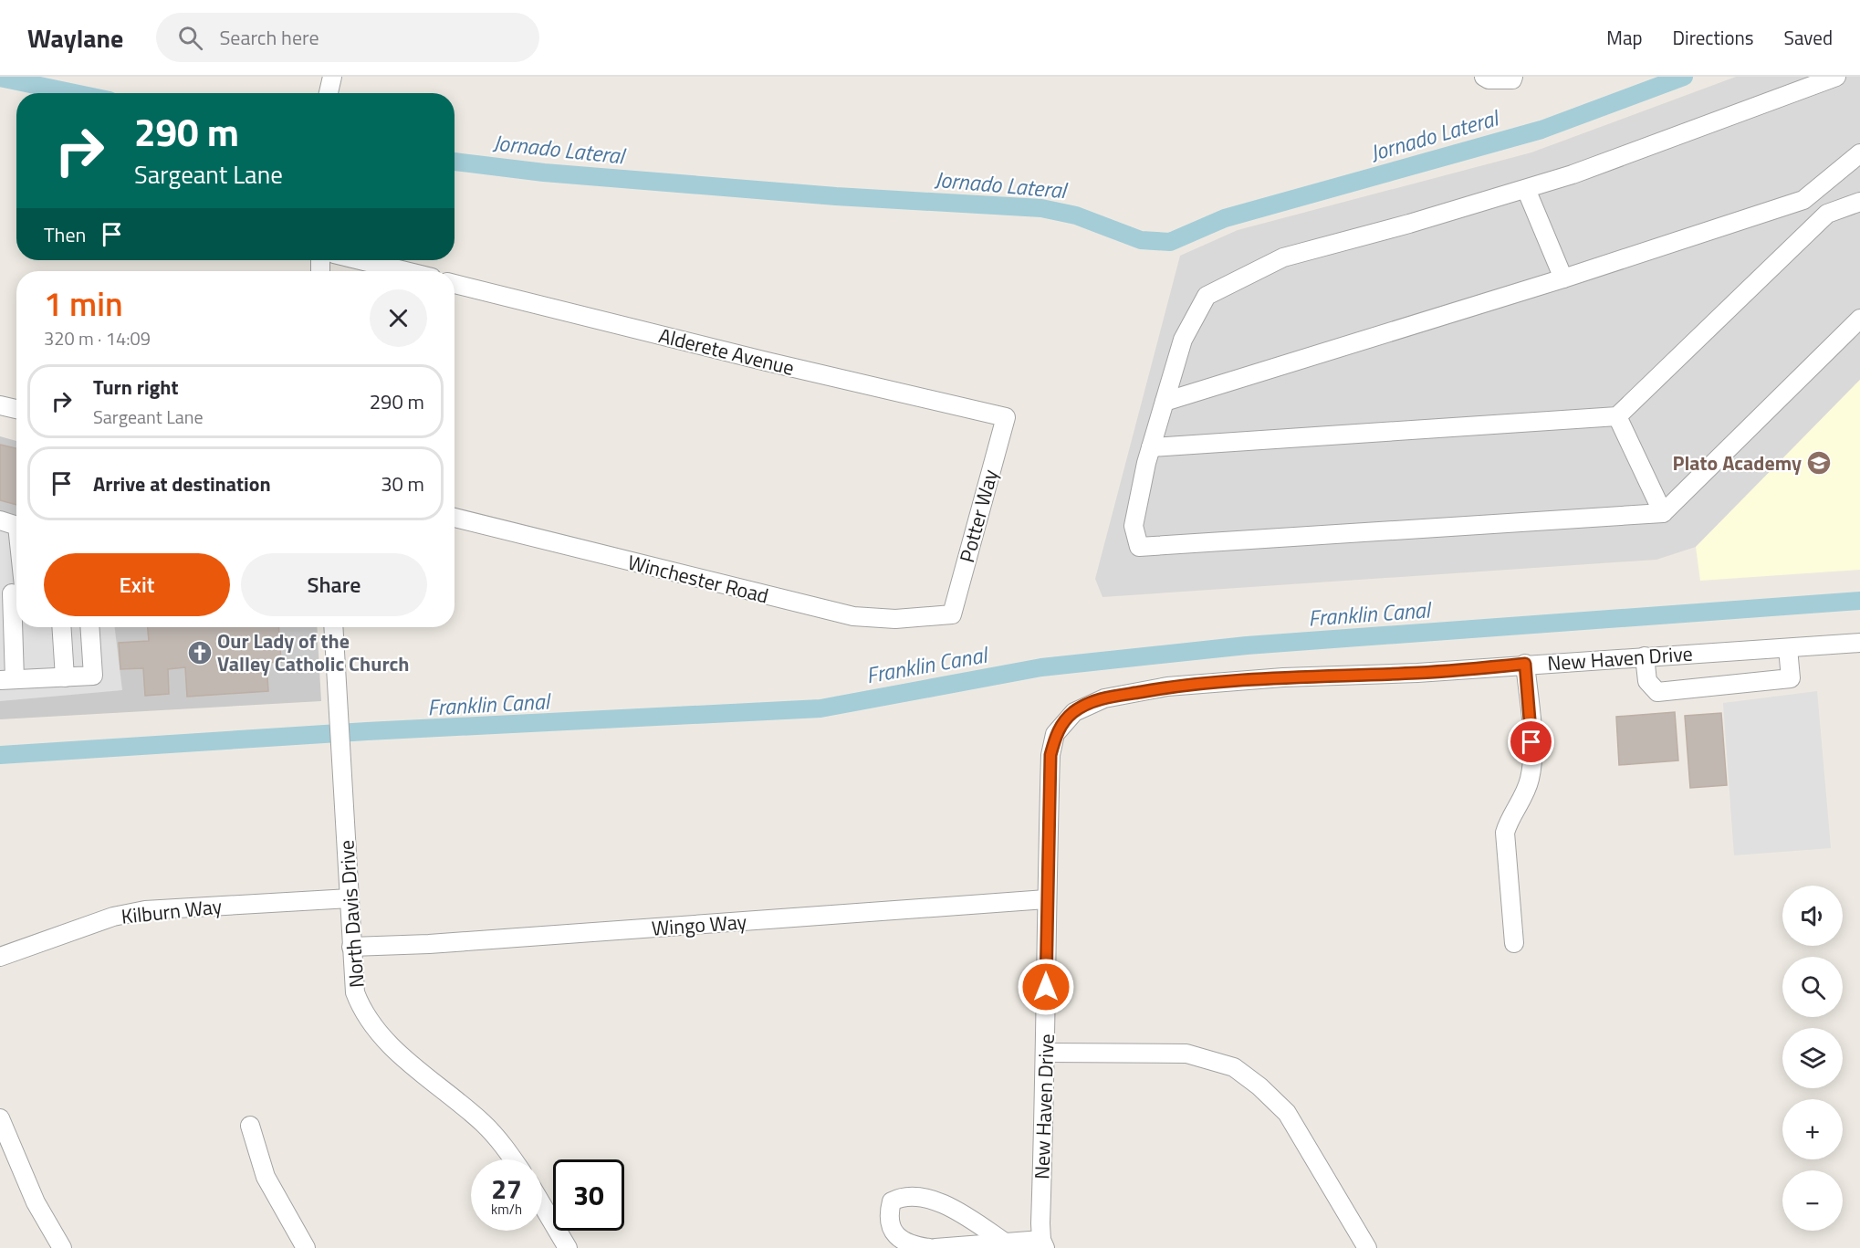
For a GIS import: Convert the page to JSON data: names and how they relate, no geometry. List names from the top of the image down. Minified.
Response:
{"streets":{"street":["Alderete Avenue","Potter Way","Winchester Road","New Haven Drive","Kilburn Way","North Davis Drive","Wingo Way"]},"crossings":[["Alderete Avenue","Potter Way"],["Potter Way","Winchester Road"],["New Haven Drive","Wingo Way"],["Kilburn Way","North Davis Drive"],["North Davis Drive","Wingo Way"]],"water":["Jornado Lateral","Franklin Canal"],"places":{"school or university":["Plato Academy"],"church":["Our Lady of the Valley Catholic Church"]},"page":{"header":"Waylane","search":"Search here","nav":["Map","Directions","Saved"],"turn":["290 m","Sargeant Lane"],"then":"Then","heading":["1 min","320 m · 14:09"],"list":[{"name":"Turn right","note":"Sargeant Lane","value":"290 m"},{"name":"Arrive at destination","value":"30 m"}],"buttons":["Exit","Share"],"map_buttons":["+","−"],"speed":"27 km/h","limit":"30"}}
